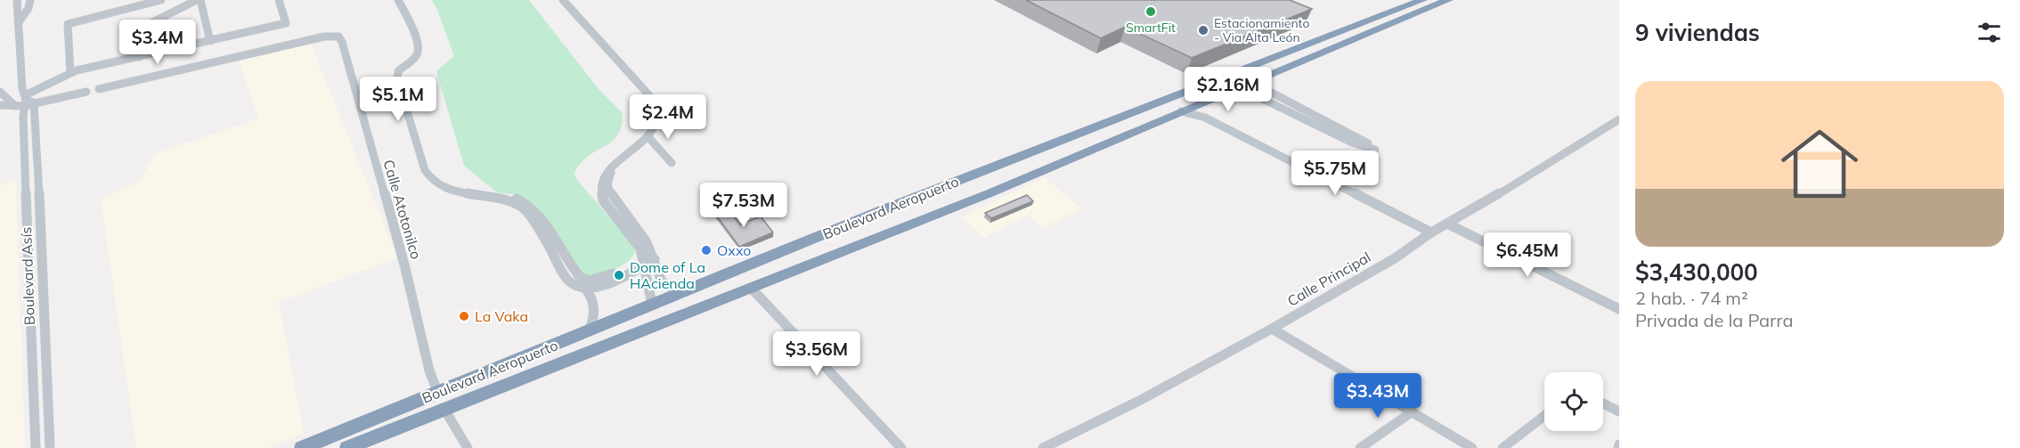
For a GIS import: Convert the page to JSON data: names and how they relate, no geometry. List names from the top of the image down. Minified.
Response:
{"streets":{"highway":["Boulevard Aeropuerto"],"street":["Calle Atotonilco","Boulevard Asís","Calle Principal"]},"crossings":[["Boulevard Aeropuerto","Calle Atotonilco"]],"places":["SmartFit","Estacionamiento - Via Alta León","Oxxo","Dome of La HAcienda","La Vaka"],"page":{"heading":"9 viviendas","price":["$3.4M","$2.16M","$5.1M","$2.4M","$5.75M","$7.53M","$6.45M","$3.56M","$3.43M"],"list":[{"name":"$3,430,000","note":"2 hab. · 74 m² · Privada de la Parra"}]}}
